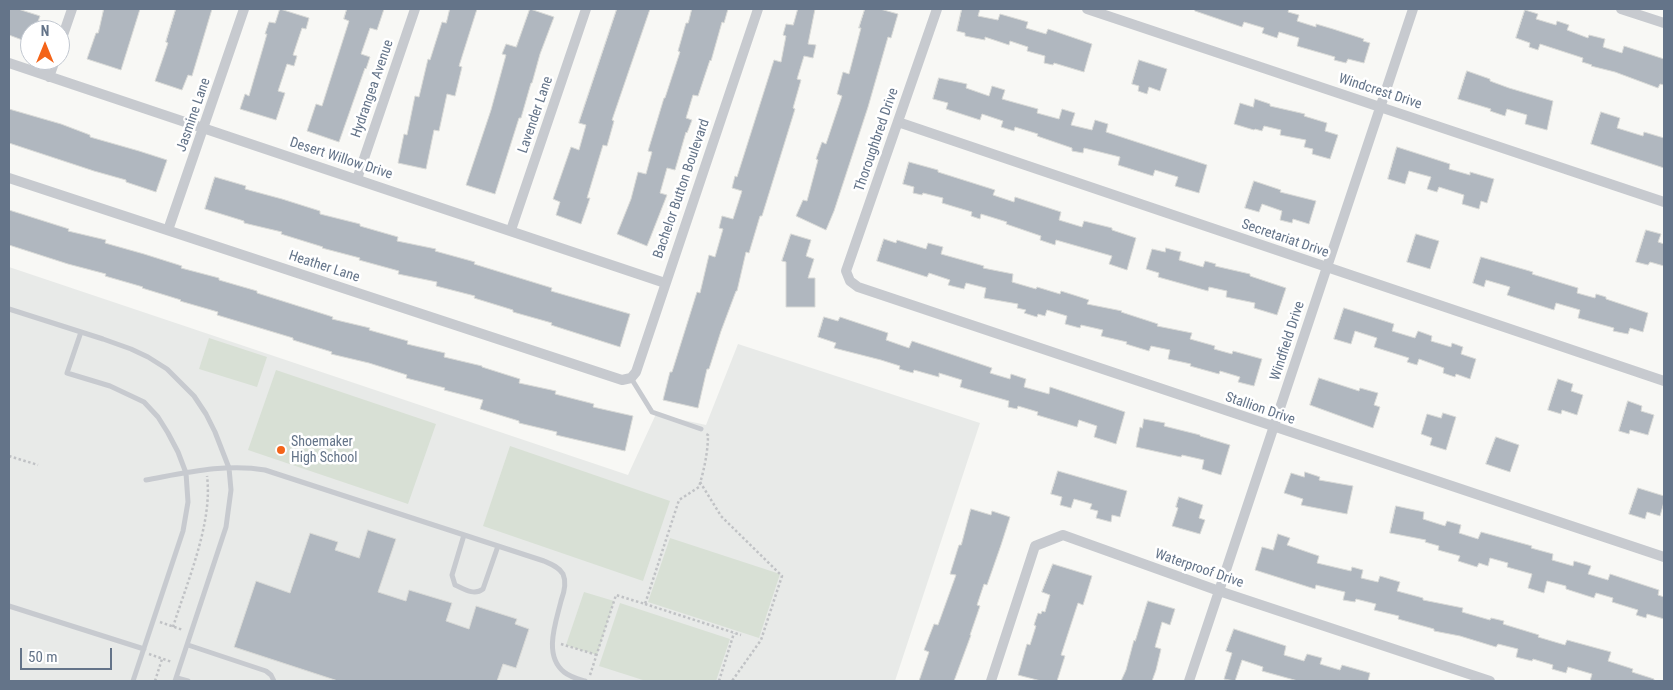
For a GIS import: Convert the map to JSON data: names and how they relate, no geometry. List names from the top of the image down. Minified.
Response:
{"streets":{"street":["Hydrangea Avenue","Windcrest Drive","Jasmine Lane","Lavender Lane","Thoroughbred Drive","Desert Willow Drive","Bachelor Button Boulevard","Secretariat Drive","Heather Lane","Windfield Drive","Stallion Drive","Waterproof Drive"]},"crossings":[["Hydrangea Avenue","Desert Willow Drive"],["Windcrest Drive","Windfield Drive"],["Jasmine Lane","Desert Willow Drive"],["Jasmine Lane","Heather Lane"],["Lavender Lane","Desert Willow Drive"],["Thoroughbred Drive","Secretariat Drive"],["Thoroughbred Drive","Stallion Drive"],["Desert Willow Drive","Bachelor Button Boulevard"],["Bachelor Button Boulevard","Heather Lane"],["Secretariat Drive","Windfield Drive"],["Windfield Drive","Stallion Drive"],["Windfield Drive","Waterproof Drive"]],"places":["Shoemaker High School"],"scale_bar":"50 m","north":"top"}
